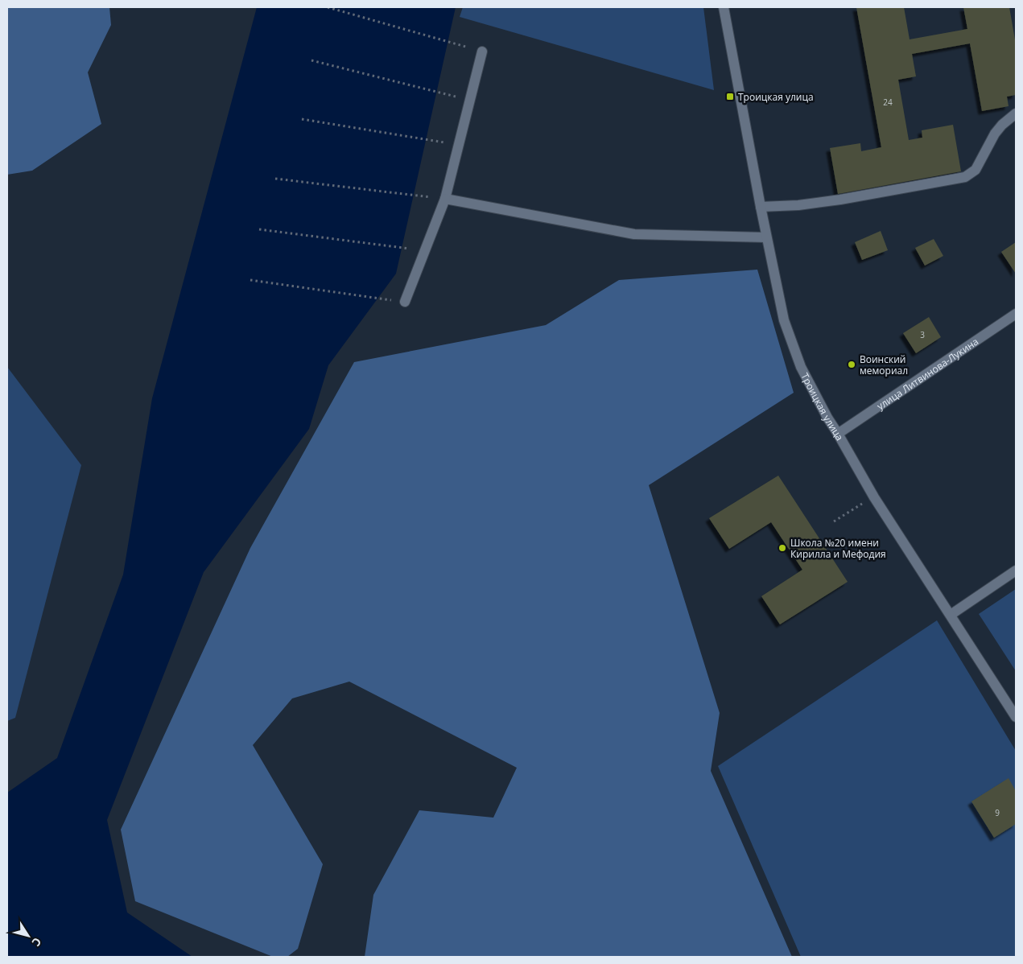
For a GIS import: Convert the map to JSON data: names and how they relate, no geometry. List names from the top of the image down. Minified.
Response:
{"streets":{"main road":["улица Литвинова-Лукина","Троицкая улица"]},"crossings":[["улица Литвинова-Лукина","Троицкая улица"]],"places":{"transit":["Троицкая улица"],"other":["Воинский мемориал","Школа №20 имени Кирилла и Мефодия"]},"house_numbers":["24","3","9"],"north":"bottom right"}
